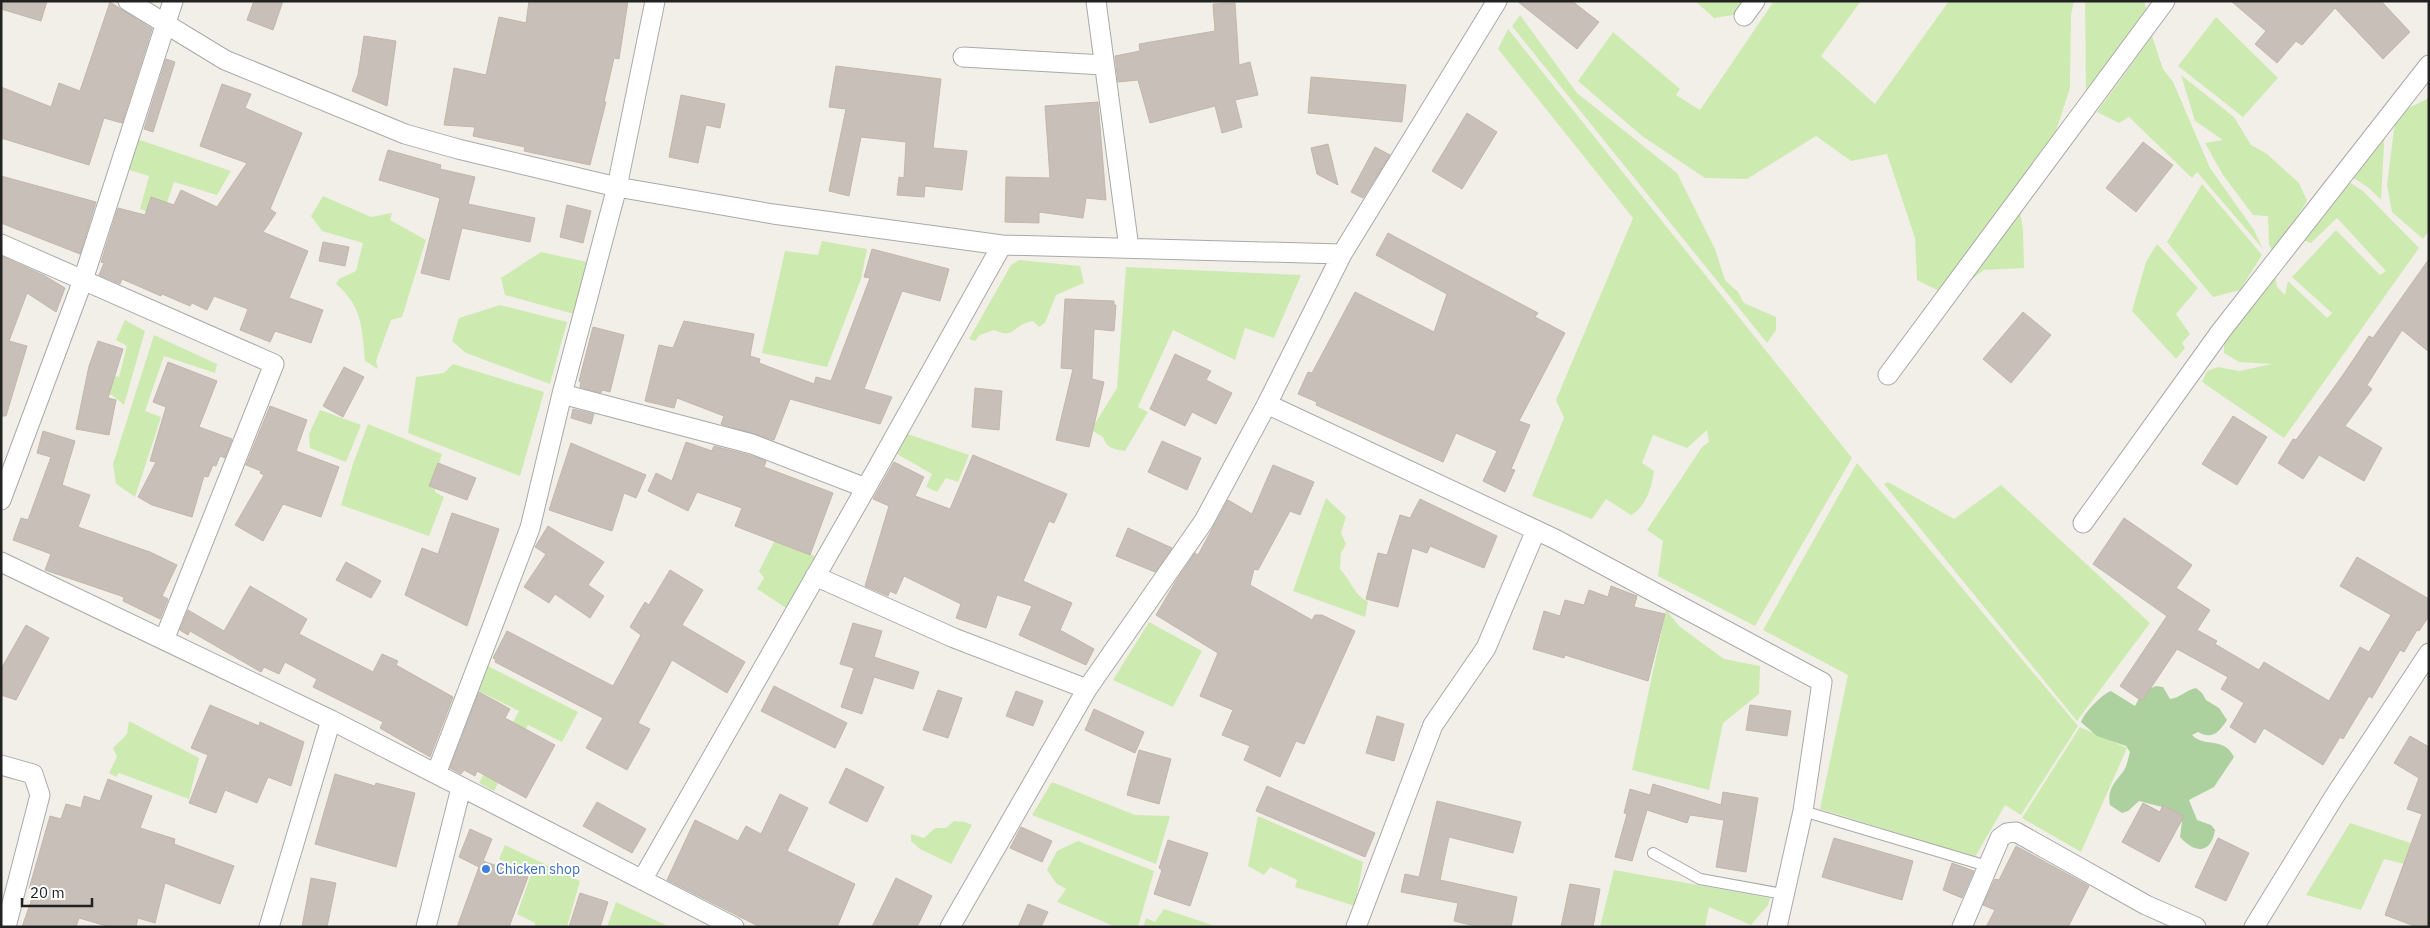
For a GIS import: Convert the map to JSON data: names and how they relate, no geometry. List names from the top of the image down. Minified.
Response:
{"places":["Chicken shop"],"scale_bar":"20 m"}
